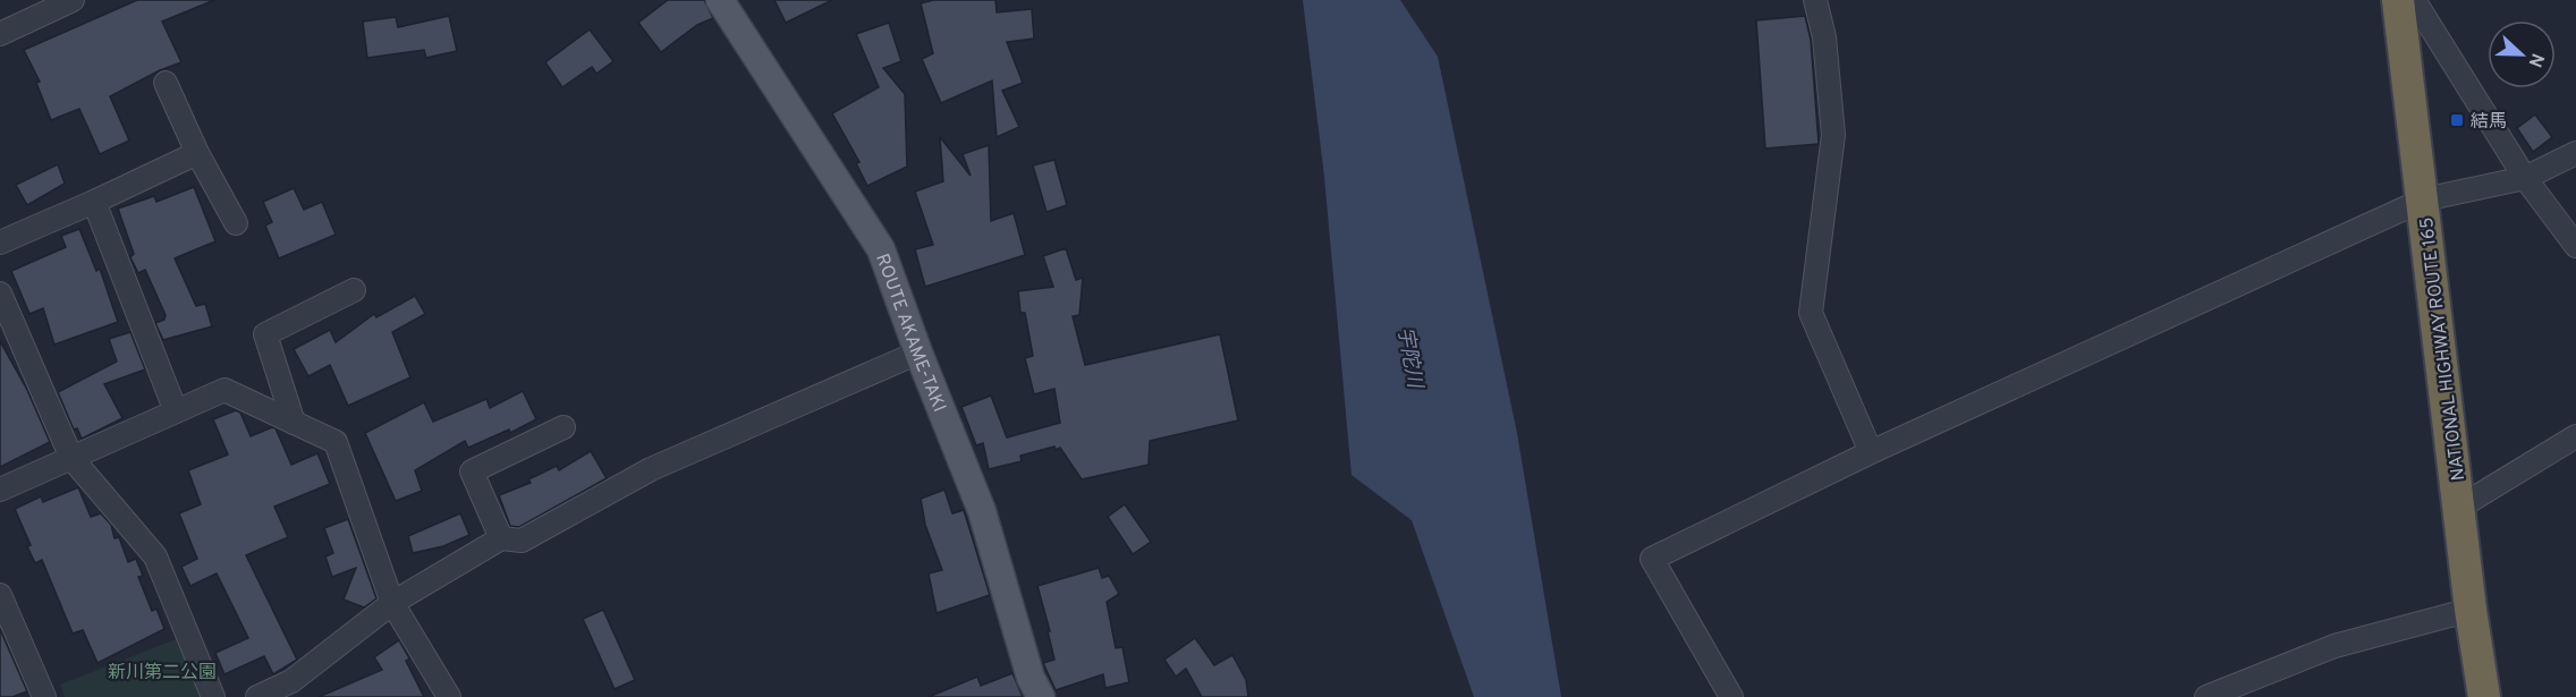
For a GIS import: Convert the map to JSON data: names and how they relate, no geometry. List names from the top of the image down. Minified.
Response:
{"streets":{"highway":["NATIONAL HIGHWAY ROUTE 165"],"main road":["ROUTE AKAME-TAKI"]},"water":["宇陀川"],"parks":["新川第二公園"],"places":{"transit":["結馬"]},"north":"right"}
